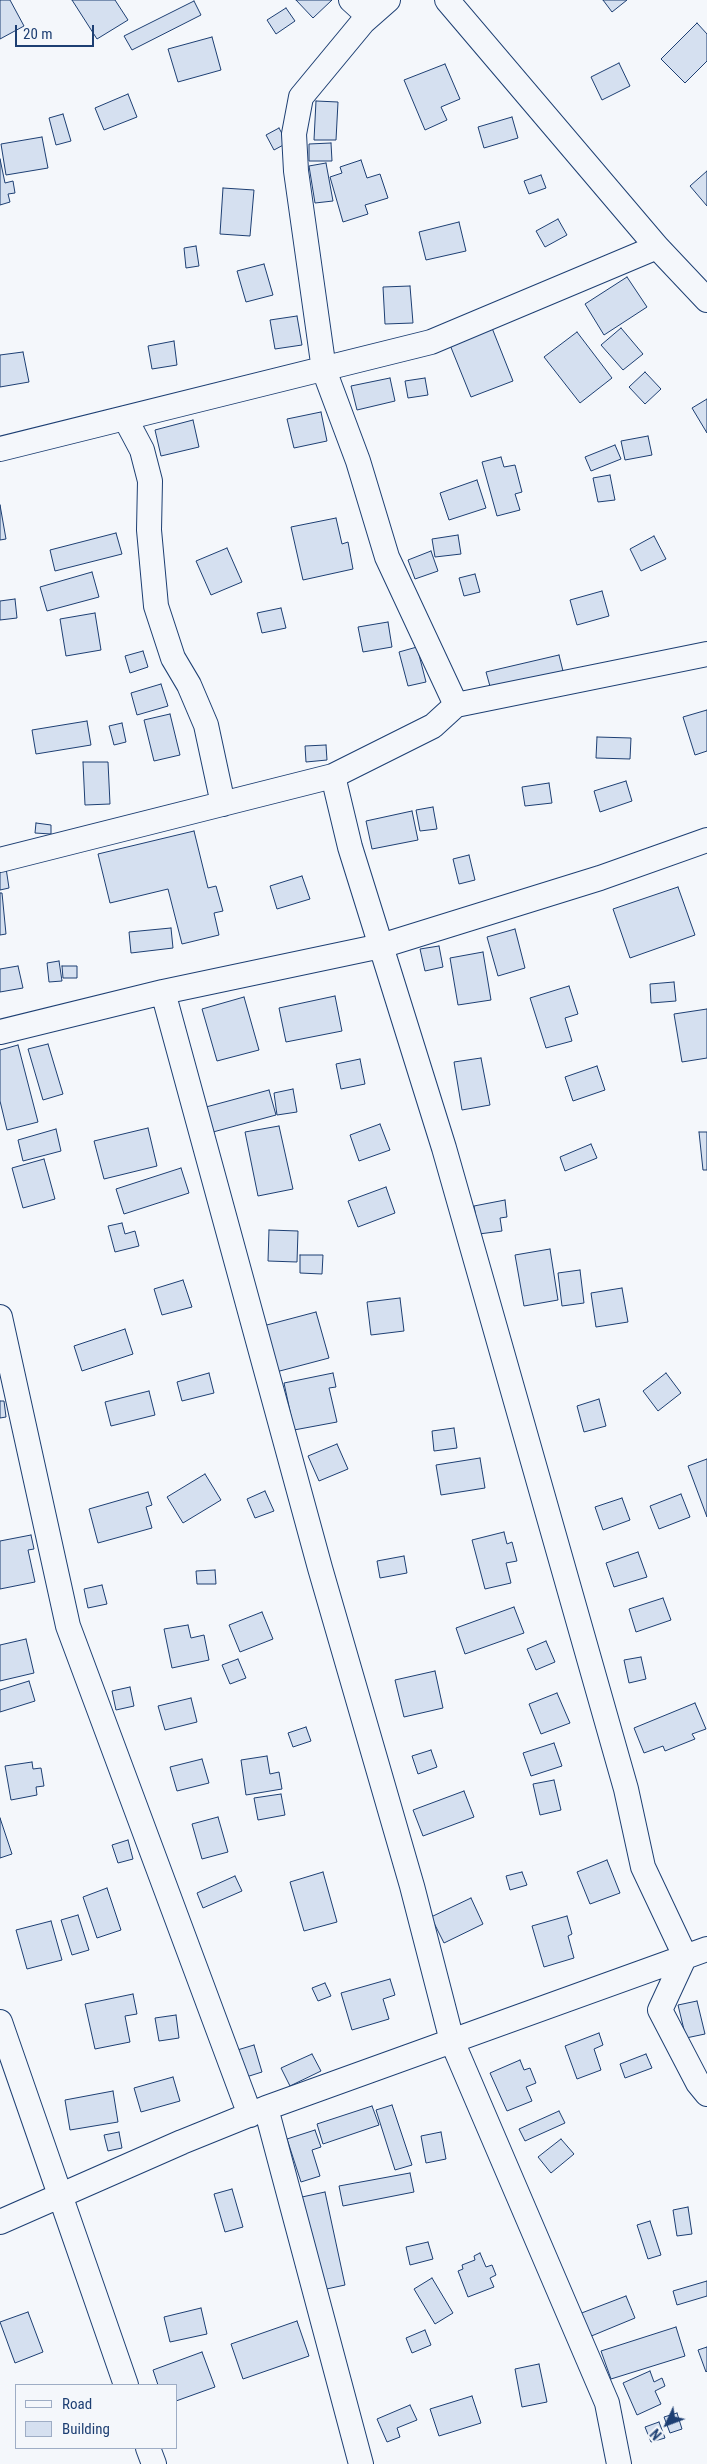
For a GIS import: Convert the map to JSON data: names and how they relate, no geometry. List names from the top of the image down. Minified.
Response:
{"legend":["Road","Building"],"scale_bar":"20 m","north":"bottom left"}
